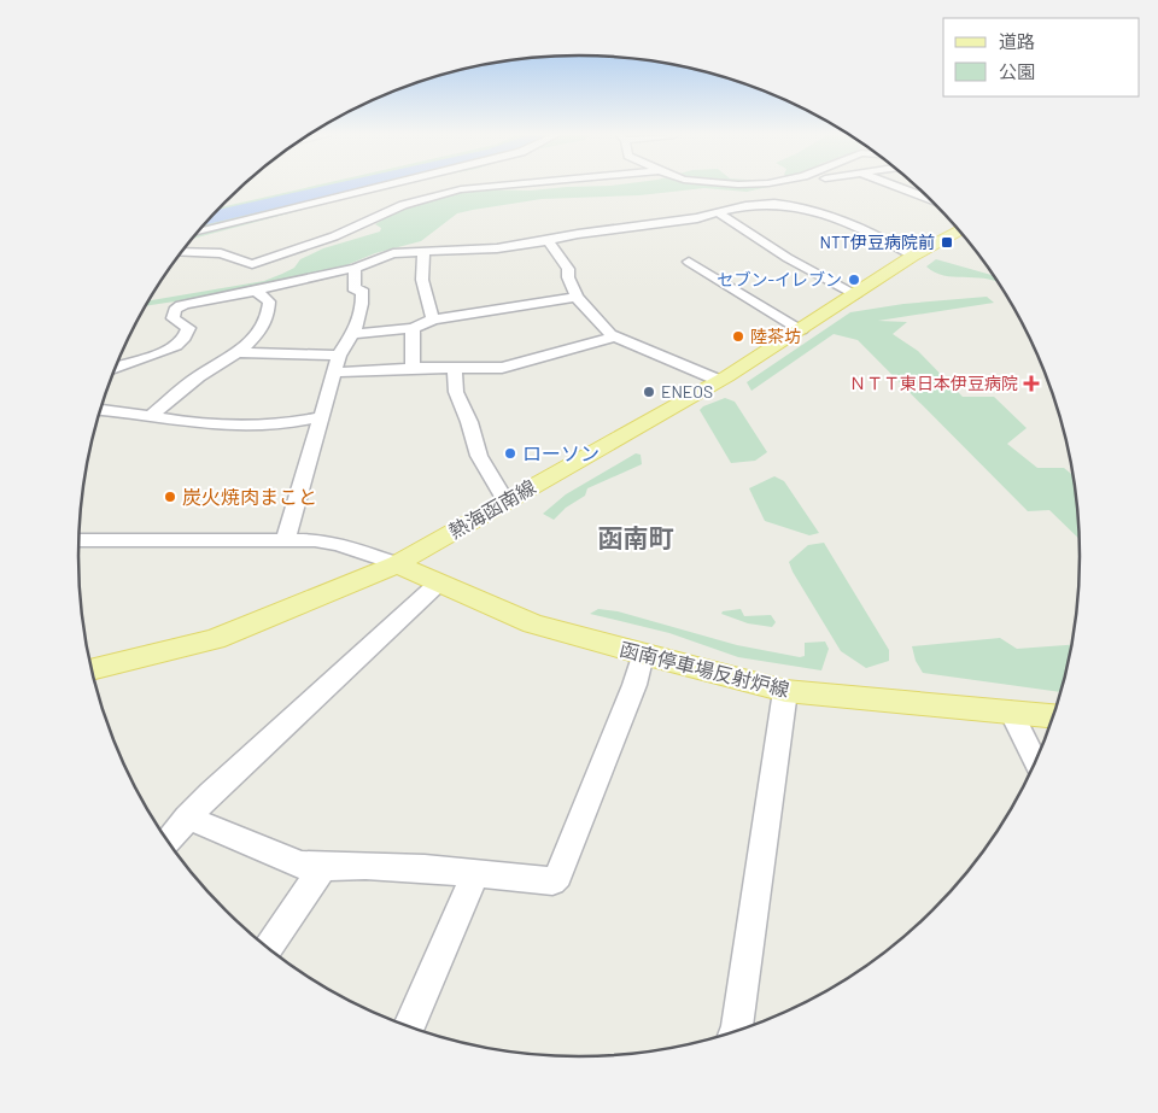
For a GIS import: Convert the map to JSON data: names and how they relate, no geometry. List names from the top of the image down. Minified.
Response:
{"streets":{"main road":["熱海函南線","函南停車場反射炉線"]},"crossings":[["熱海函南線","函南停車場反射炉線"]],"districts":["函南町"],"places":{"transit":["NTT伊豆病院前"],"other":["セブン-イレブン","陸茶坊","ENEOS","ローソン","炭火焼肉まこと"],"health":["ＮＴＴ東日本伊豆病院"]},"legend":["道路","公園"]}
